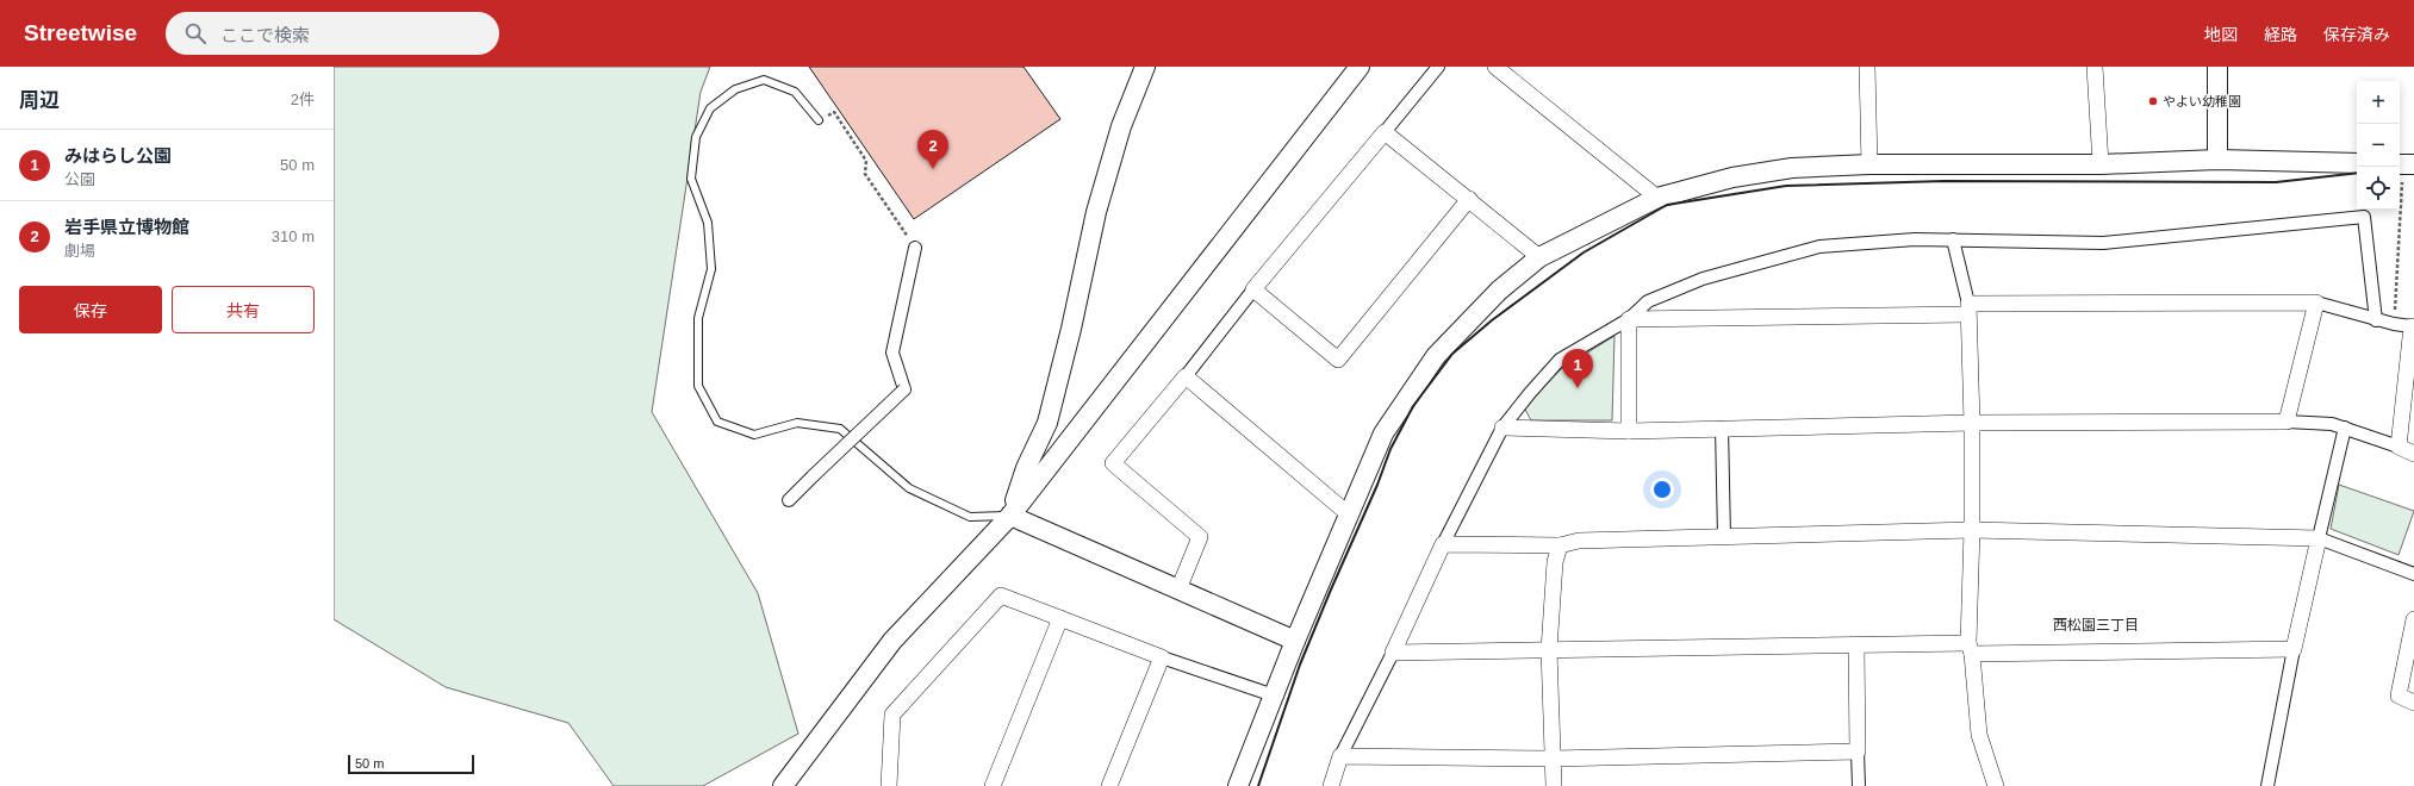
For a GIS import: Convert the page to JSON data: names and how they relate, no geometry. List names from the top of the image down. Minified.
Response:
{"districts":["西松園三丁目"],"places":["やよい幼稚園"],"scale_bar":"50 m","page":{"header":"Streetwise","search":"ここで検索","nav":["地図","経路","保存済み"],"heading":["周辺","2件"],"map_buttons":["+","−"],"list":[{"mark":"1","name":"みはらし公園","note":"公園","value":"50 m"},{"mark":"2","name":"岩手県立博物館","note":"劇場","value":"310 m"}],"pins":["2","1"],"buttons":["保存","共有"],"scale":"50 m"}}
